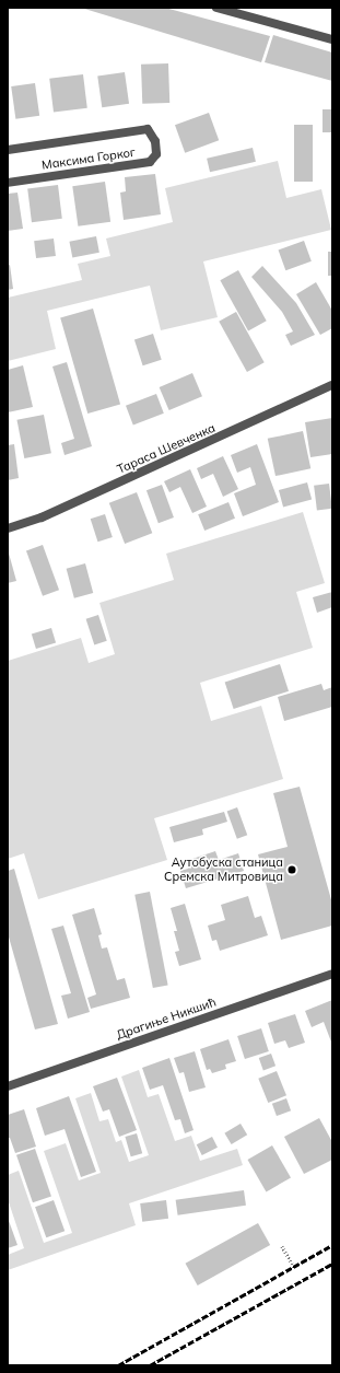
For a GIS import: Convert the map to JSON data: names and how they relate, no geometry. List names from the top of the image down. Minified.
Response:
{"streets":{"street":["Максима Горког","Тараса Шевченка","Драгиње Никшић"]},"places":["Аутобуска станица Сремска Митровица"]}
